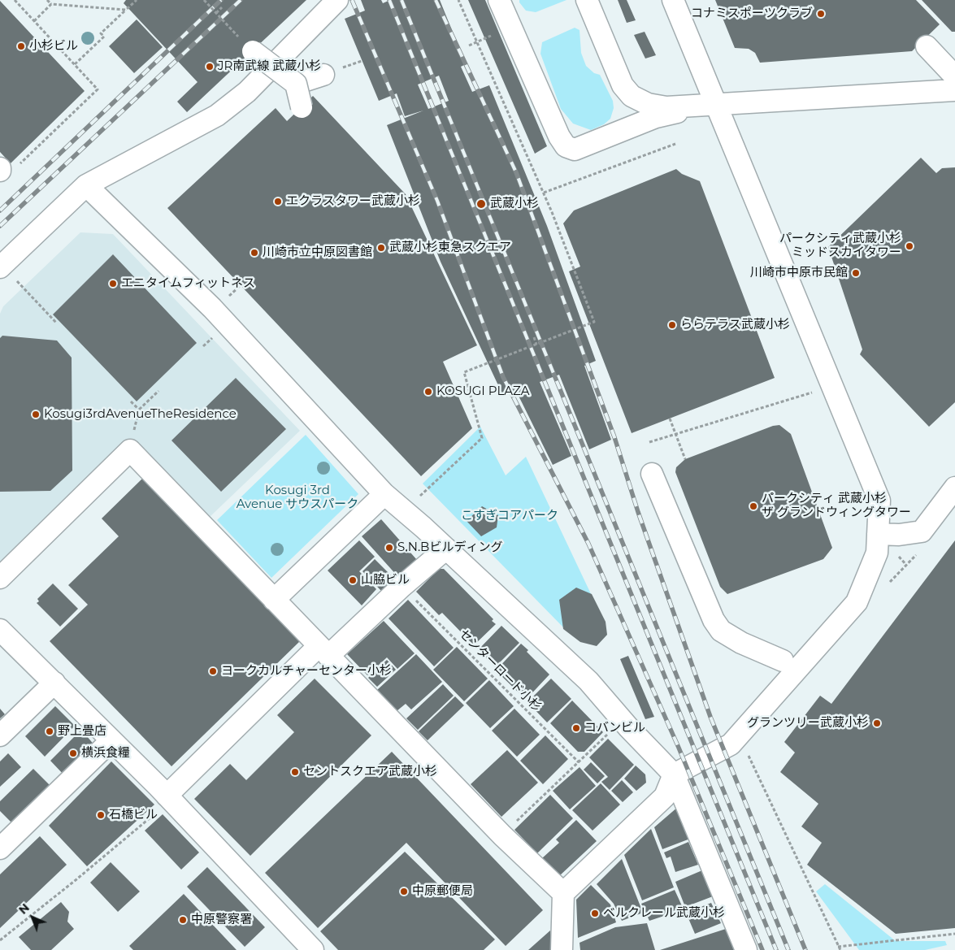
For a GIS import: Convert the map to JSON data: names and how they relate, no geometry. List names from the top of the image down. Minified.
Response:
{"streets":{"path":["センターロード小杉"]},"parks":["Kosugi 3rd Avenue サウスパーク","こすぎコアパーク"],"places":["コナミスポーツクラブ","小杉ビル","JR南武線 武蔵小杉","エクラスタワー武蔵小杉","武蔵小杉","パークシティ武蔵小杉 ミッドスカイタワー","武蔵小杉東急スクエア","川崎市立中原図書館","川崎市中原市民館","エニタイムフィットネス","ららテラス武蔵小杉","KOSUGI PLAZA","Kosugi3rdAvenueTheResidence","パークシティ 武蔵小杉 ザ グランドウィングタワー","S.N.Bビルディング","山脇ビル","ヨークカルチャーセンター小杉","グランツリー武蔵小杉","コバンビル","野上畳店","横浜食糧","セントスクエア武蔵小杉","石橋ビル","中原郵便局","ベルクレール武蔵小杉","中原警察署"],"north":"top left"}
